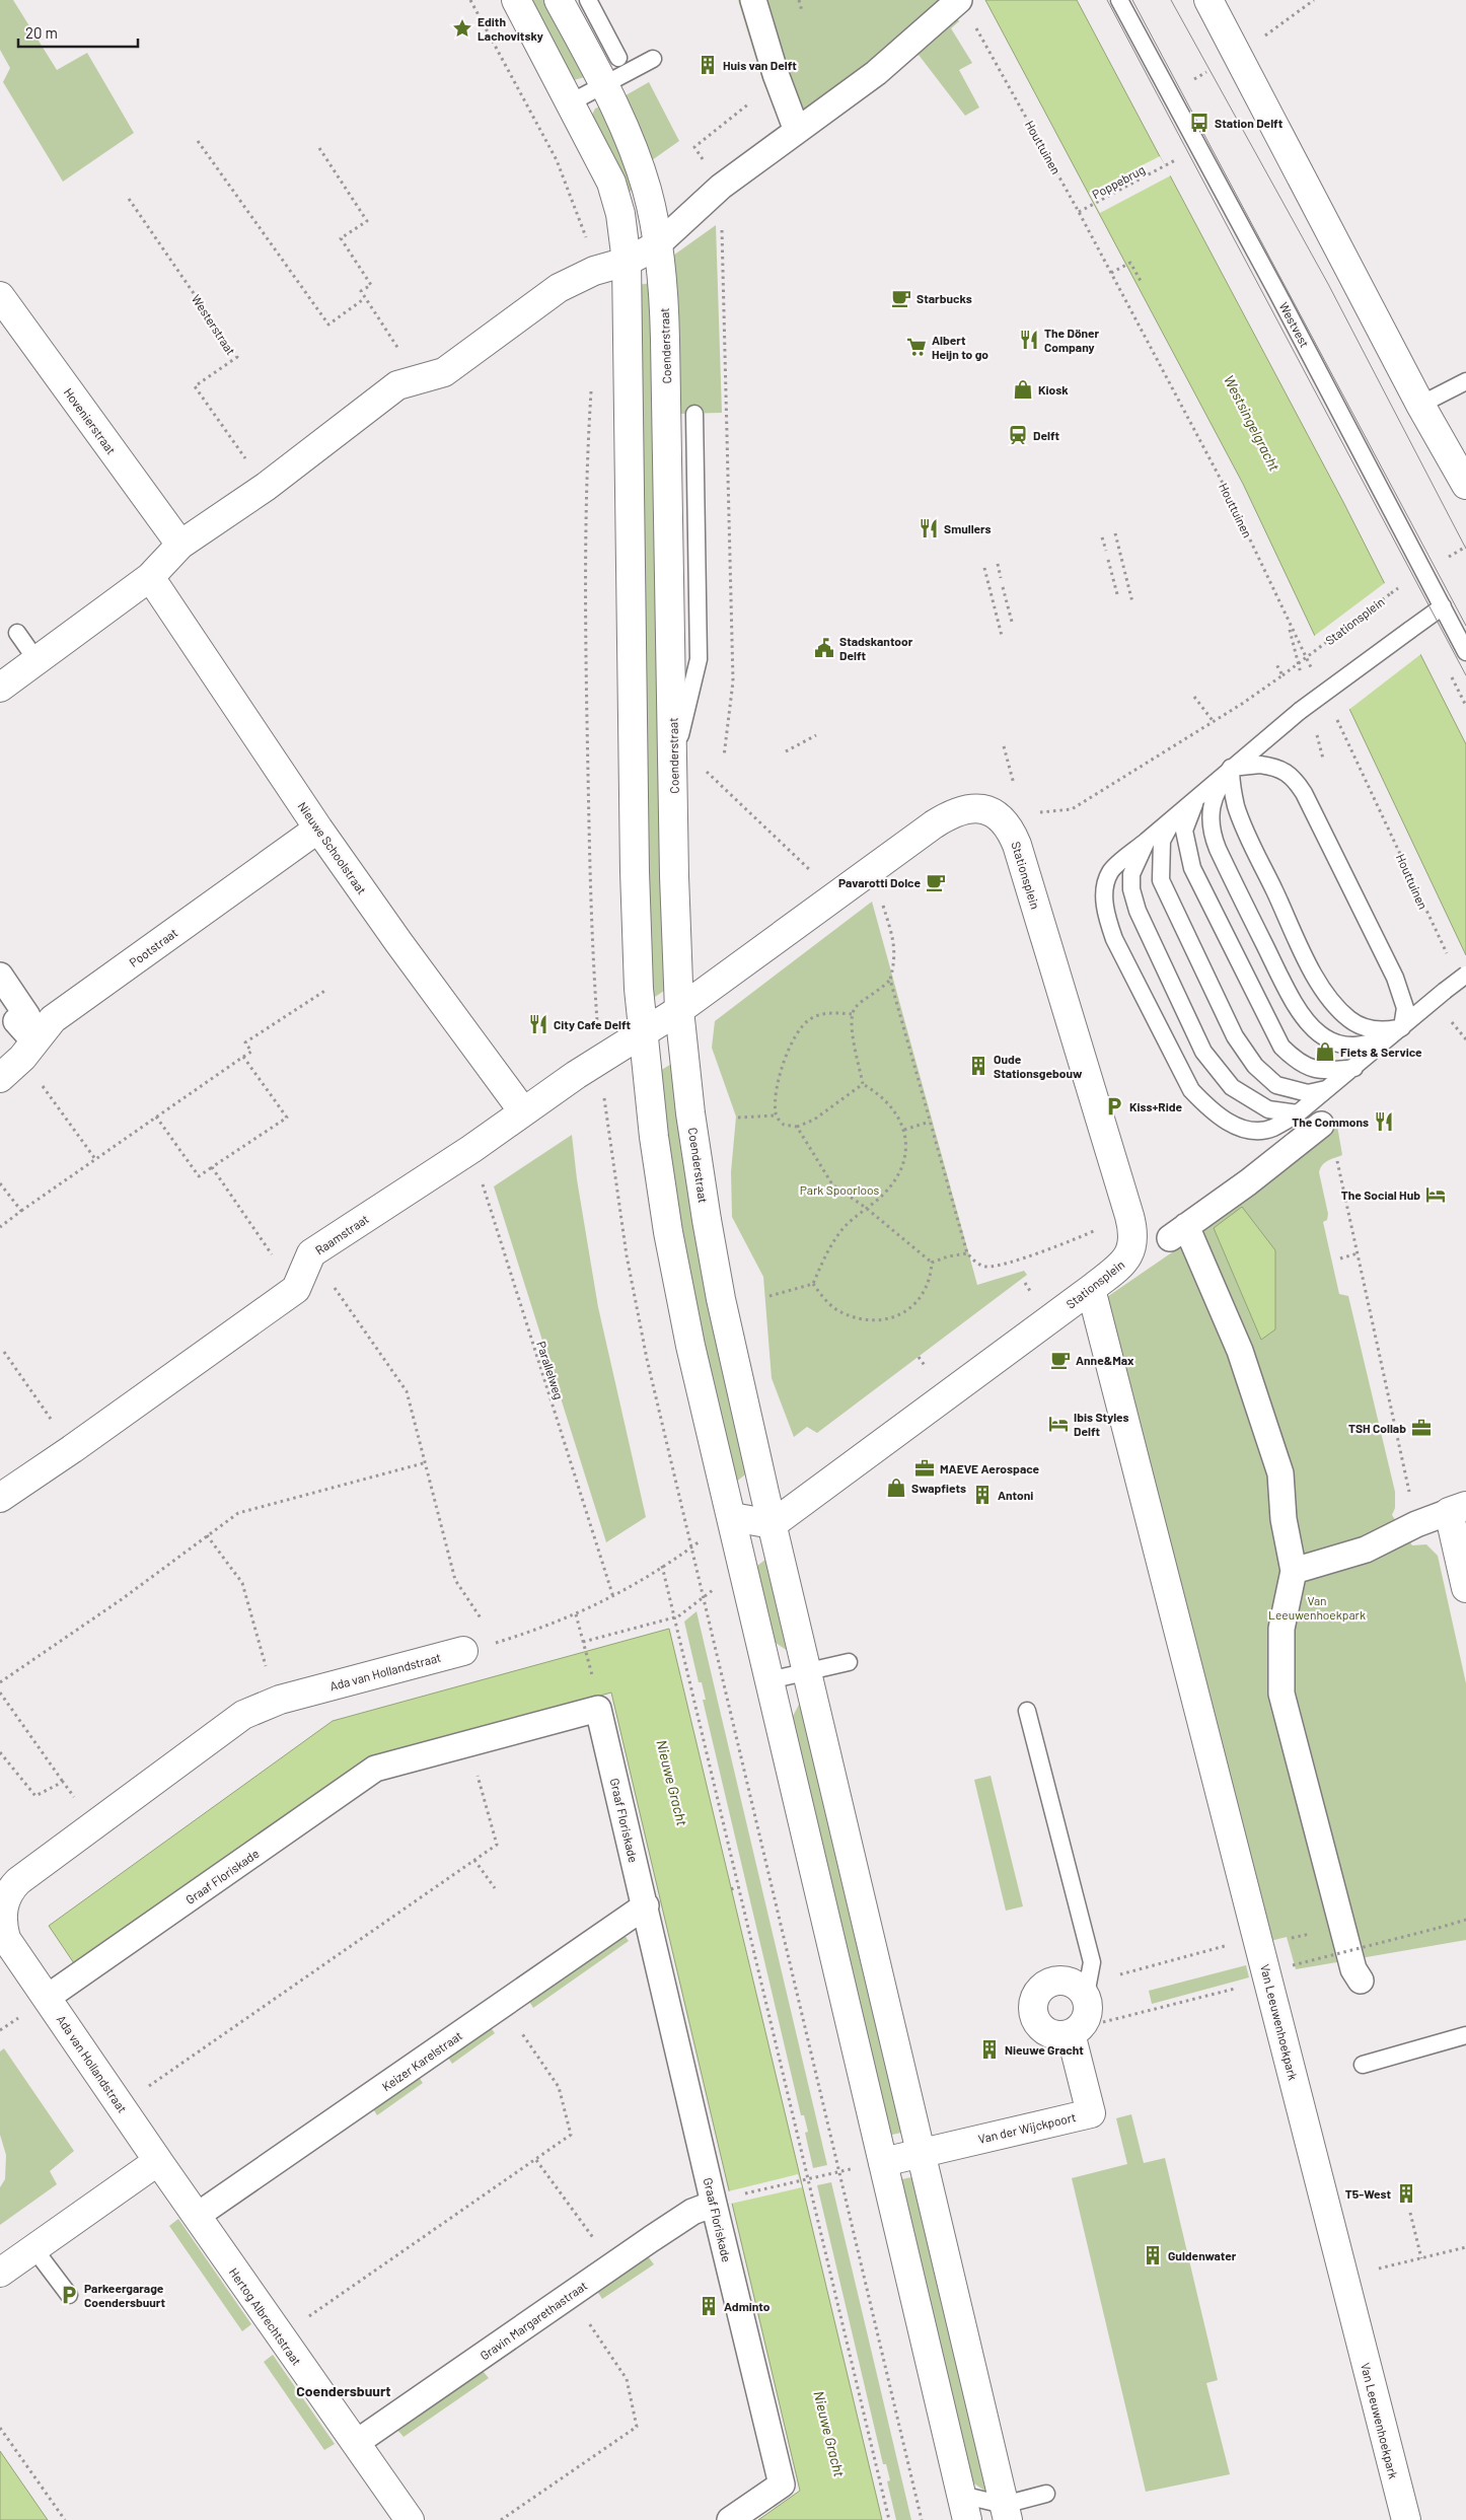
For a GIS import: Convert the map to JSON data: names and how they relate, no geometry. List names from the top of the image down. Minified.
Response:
{"streets":{"street":["Coenderstraat","Hovenierstraat","Stationsplein","Nieuwe Schoolstraat","Pootstraat","Raamstraat","Ada van Hollandstraat","Graaf Floriskade","Van Leeuwenhoekpark","Keizer Karelstraat","Van der Wijckpoort","Hertog Albrechtstraat","Gravin Margarethastraat"],"lane":["Westvest"],"path":["Houttuinen","Poppebrug","Westerstraat","Parallelweg"]},"crossings":[["Houttuinen","Poppebrug"],["Coenderstraat","Stationsplein"],["Coenderstraat","Raamstraat"],["Stationsplein","Van Leeuwenhoekpark"],["Nieuwe Schoolstraat","Pootstraat"],["Nieuwe Schoolstraat","Raamstraat"],["Raamstraat","Parallelweg"],["Ada van Hollandstraat","Graaf Floriskade"],["Ada van Hollandstraat","Hertog Albrechtstraat"],["Graaf Floriskade","Keizer Karelstraat"],["Graaf Floriskade","Gravin Margarethastraat"],["Keizer Karelstraat","Hertog Albrechtstraat"],["Hertog Albrechtstraat","Gravin Margarethastraat"]],"districts":["Coendersbuurt"],"water":["Westsingelgracht","Nieuwe Gracht"],"parks":["Park Spoorloos","Van Leeuwenhoekpark"],"places":{"place":["Edith Lachovitsky"],"building":["Huis van Delft","Oude Stationsgebouw","Antoni","Nieuwe Gracht","T5-West","Guldenwater","Adminto"],"bus stop":["Station Delft"],"cafe":["Starbucks","Pavarotti Dolce","Anne&Max"],"restaurant":["The Döner Company","Smullers","City Cafe Delft","The Commons"],"supermarket":["Albert Heijn to go"],"shop":["Kiosk","Fiets & Service","Swapfiets"],"station":["Delft"],"public building":["Stadskantoor Delft"],"parking":["Kiss+Ride","Parkeergarage Coendersbuurt"],"hotel":["The Social Hub","Ibis Styles Delft"],"office":["TSH Collab","MAEVE Aerospace"]},"scale_bar":"20 m"}
